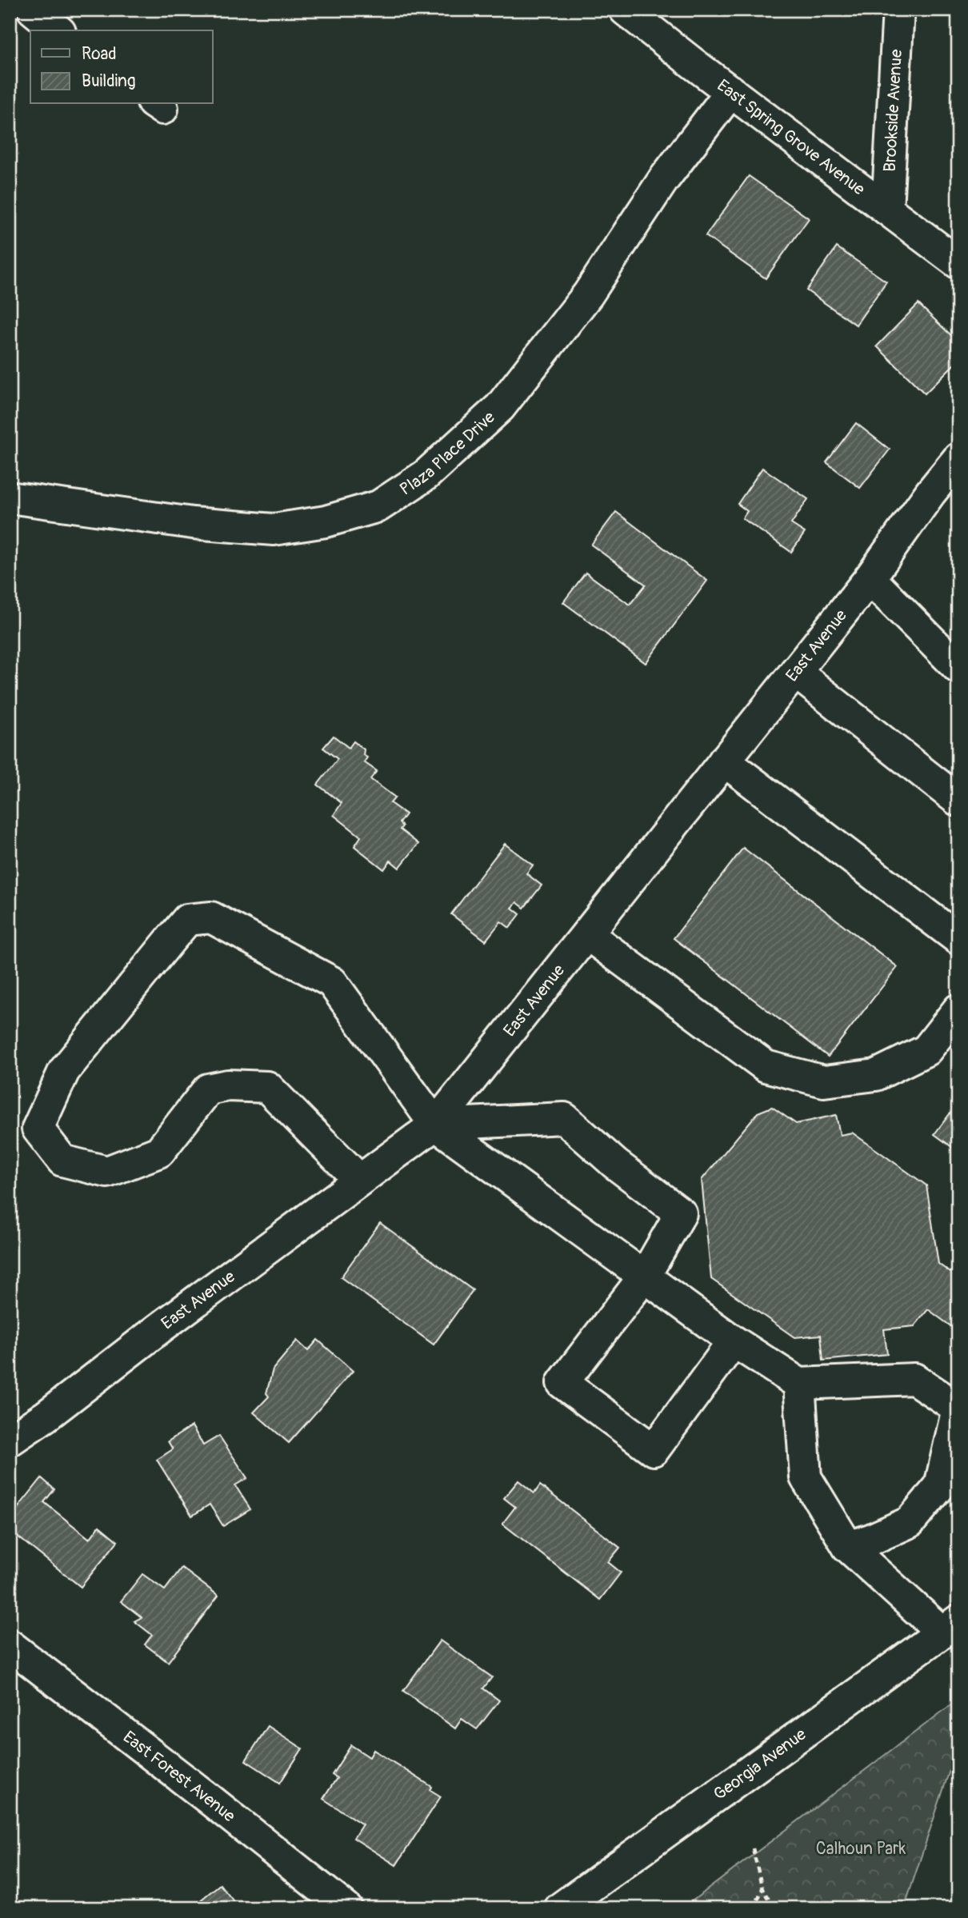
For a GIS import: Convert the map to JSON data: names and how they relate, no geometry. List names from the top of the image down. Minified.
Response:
{"streets":{"street":["Brookside Avenue","East Spring Grove Avenue","Plaza Place Drive","East Avenue","Georgia Avenue","East Forest Avenue"]},"crossings":[["Brookside Avenue","East Spring Grove Avenue"],["East Spring Grove Avenue","Plaza Place Drive"]],"parks":["Calhoun Park"],"legend":["Road","Building"]}
